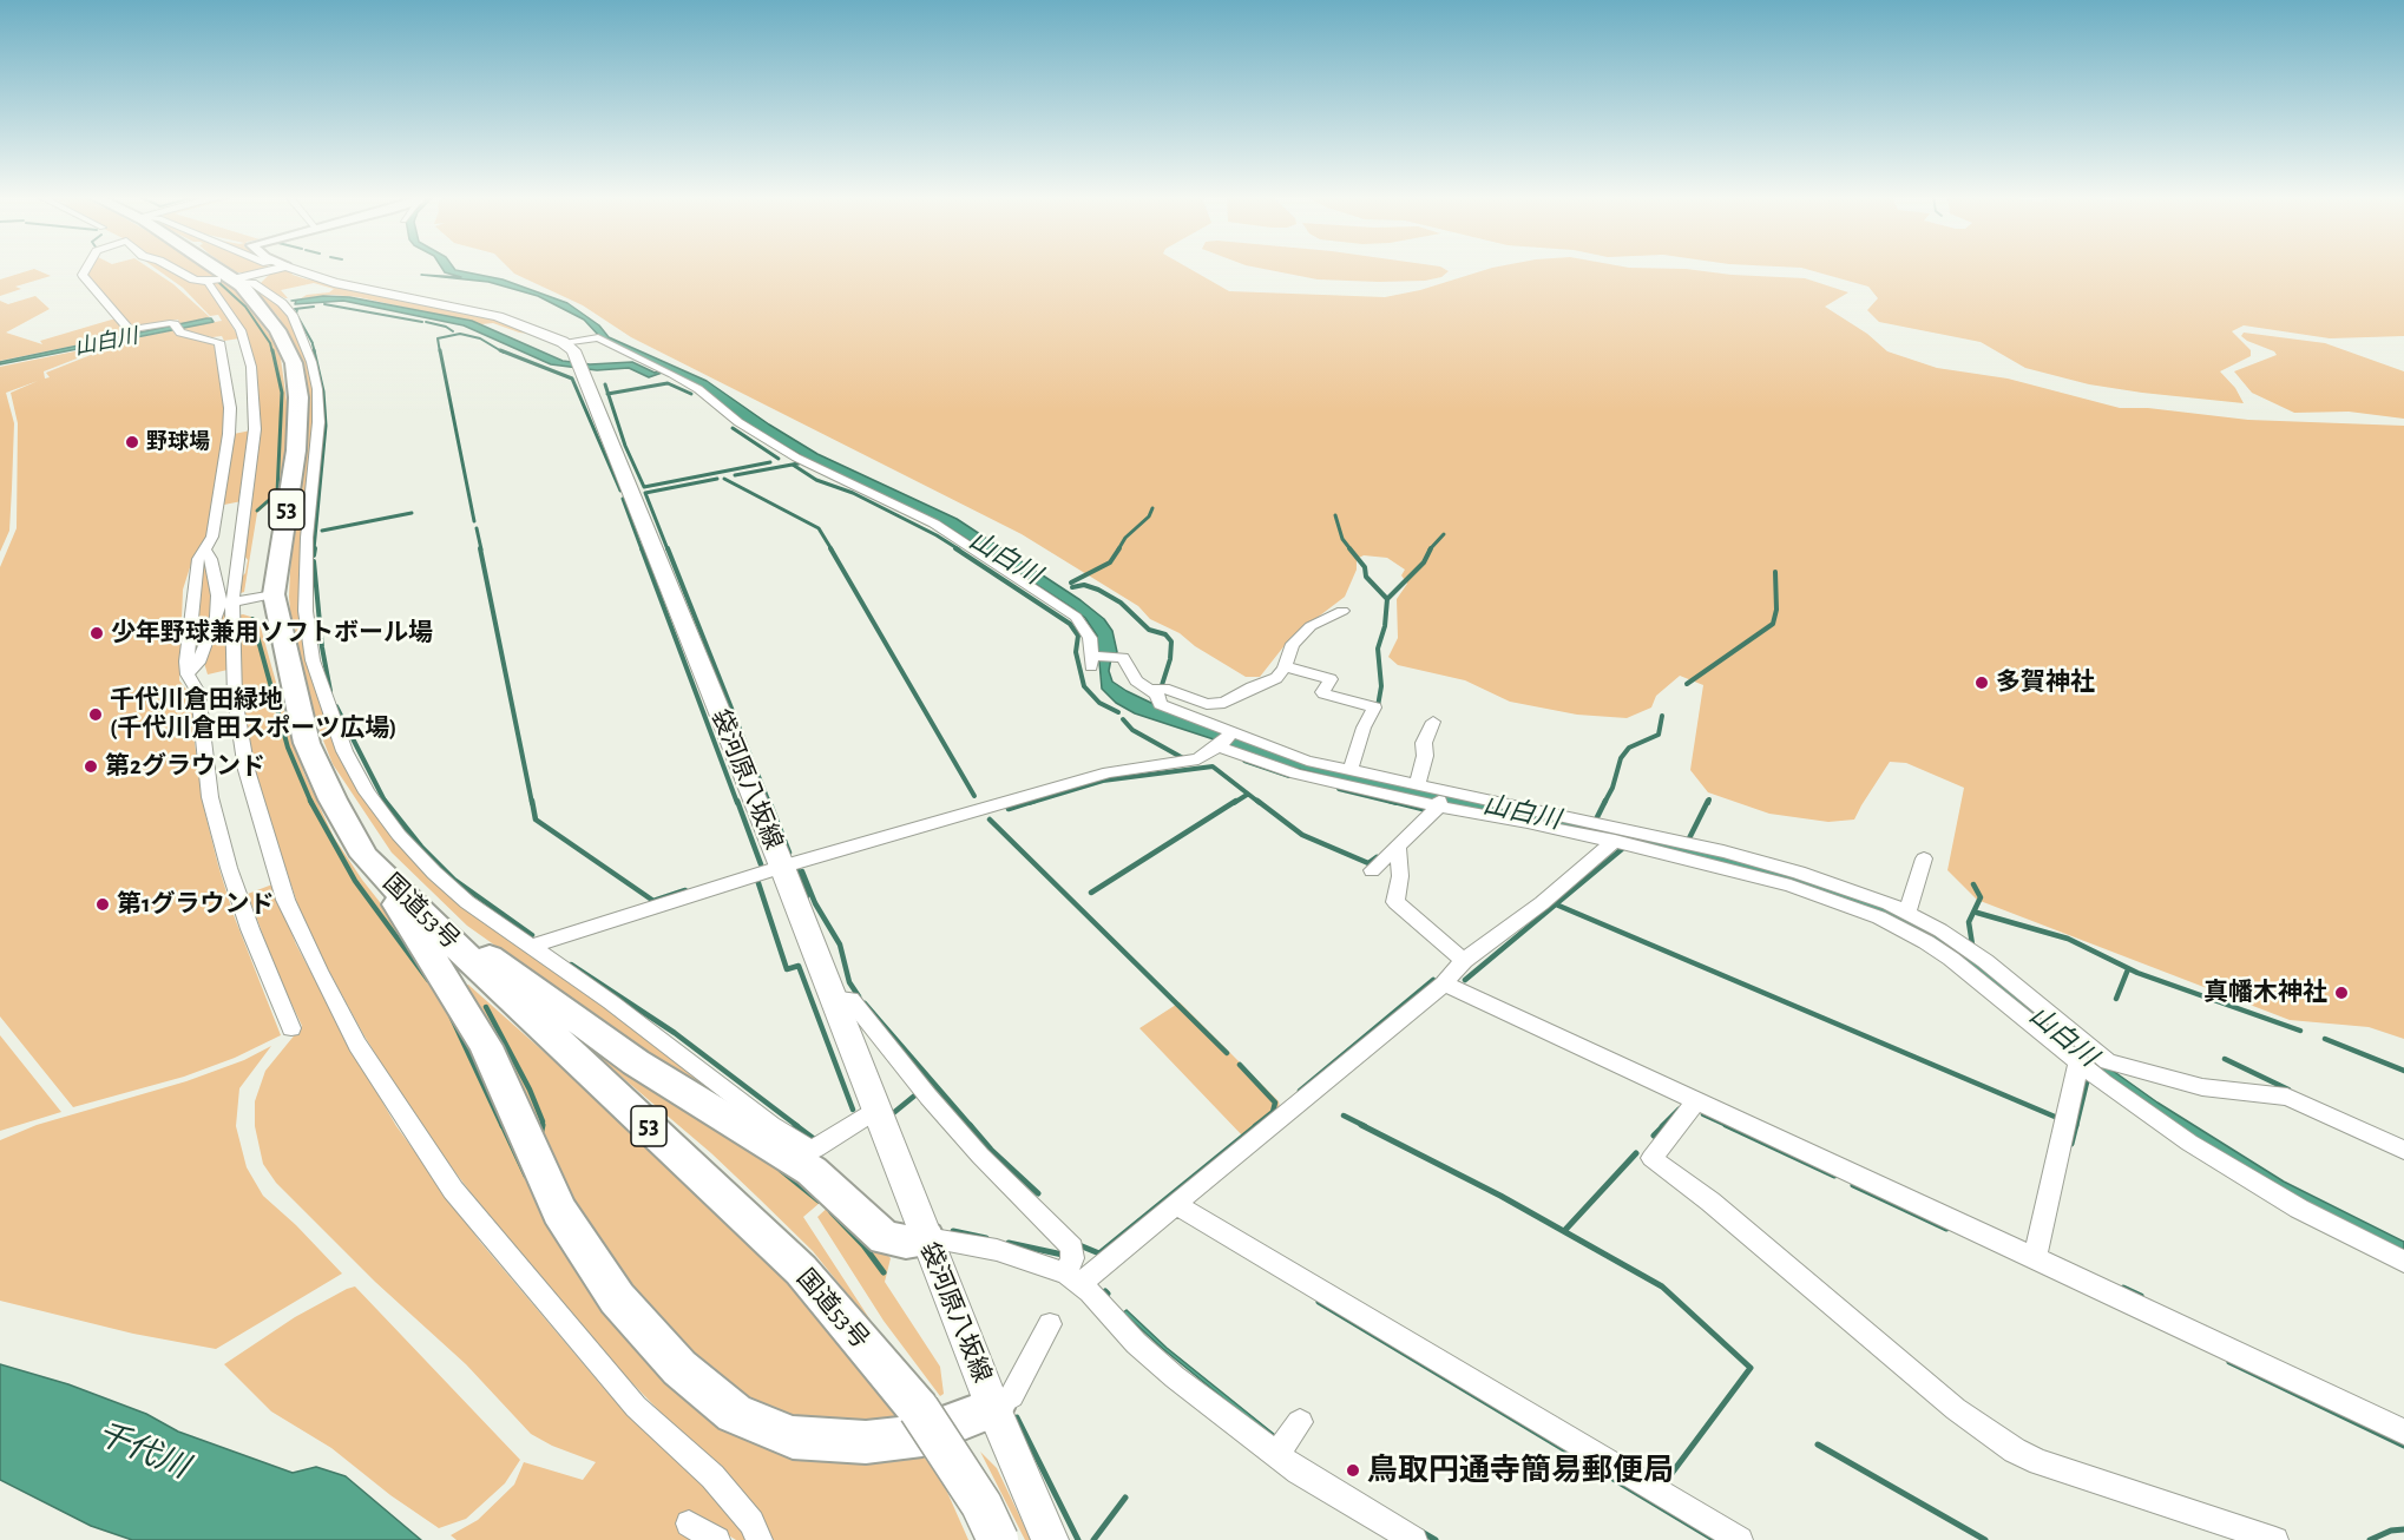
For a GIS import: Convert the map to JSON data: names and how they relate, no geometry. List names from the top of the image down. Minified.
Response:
{"streets":{"highway":["53","国道53号"],"main road":["袋河原八坂線"]},"water":["山白川","千代川"],"places":["野球場","少年野球兼用ソフトボール場","多賀神社","千代川倉田緑地 (千代川倉田スポーツ広場)","第2グラウンド","第1グラウンド","真幡木神社","鳥取円通寺簡易郵便局"]}
